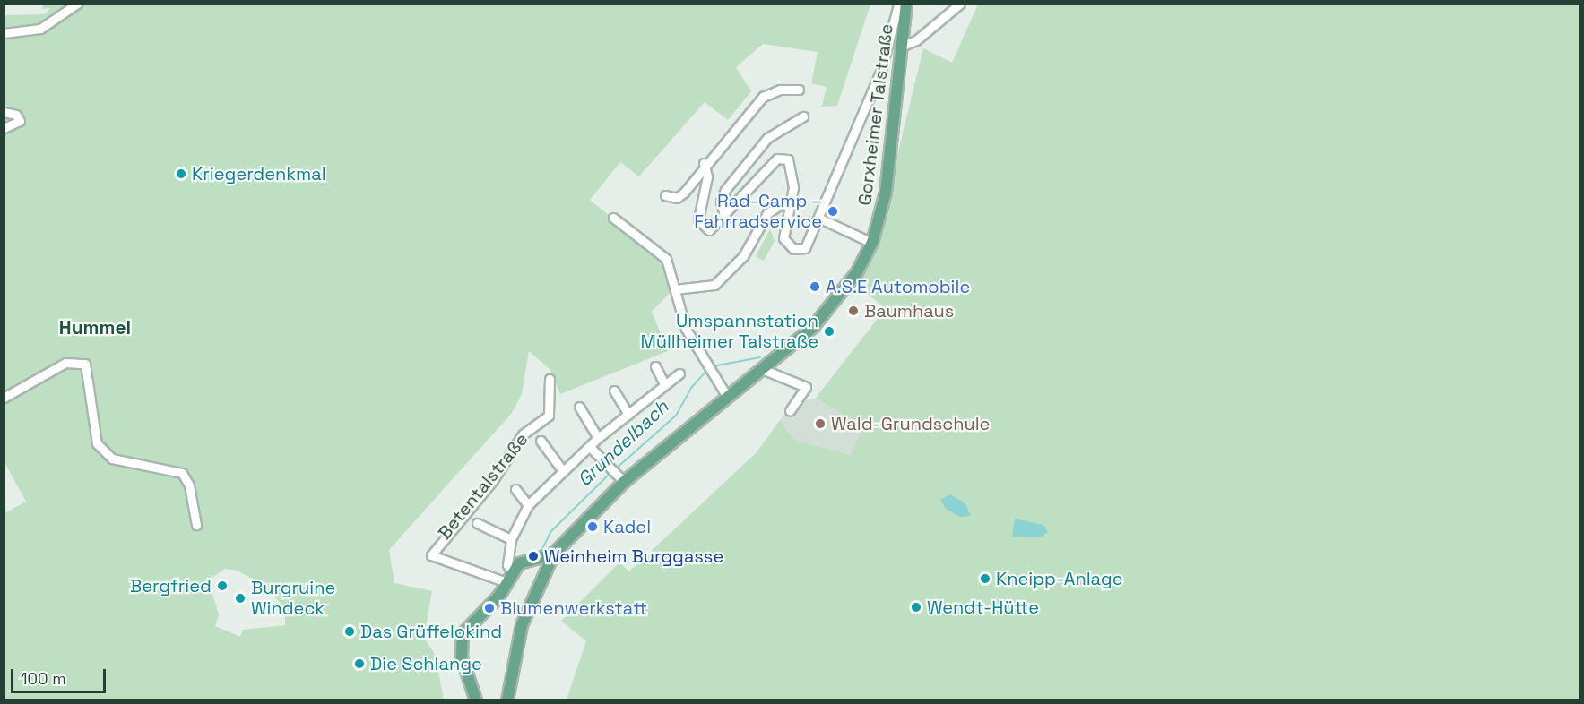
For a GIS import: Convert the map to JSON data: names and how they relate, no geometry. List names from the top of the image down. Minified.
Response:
{"streets":{"main road":["Gorxheimer Talstraße"],"street":["Betentalstraße"]},"districts":["Hummel"],"water":["Grundelbach"],"places":["Kriegerdenkmal","Rad-Camp – Fahrradservice","A.S.E Automobile","Baumhaus","Umspannstation Müllheimer Talstraße","Wald-Grundschule","Kadel","Weinheim Burggasse","Kneipp-Anlage","Bergfried","Burgruine Windeck","Wendt-Hütte","Blumenwerkstatt","Das Grüffelokind","Die Schlange"],"scale_bar":"100 m"}
